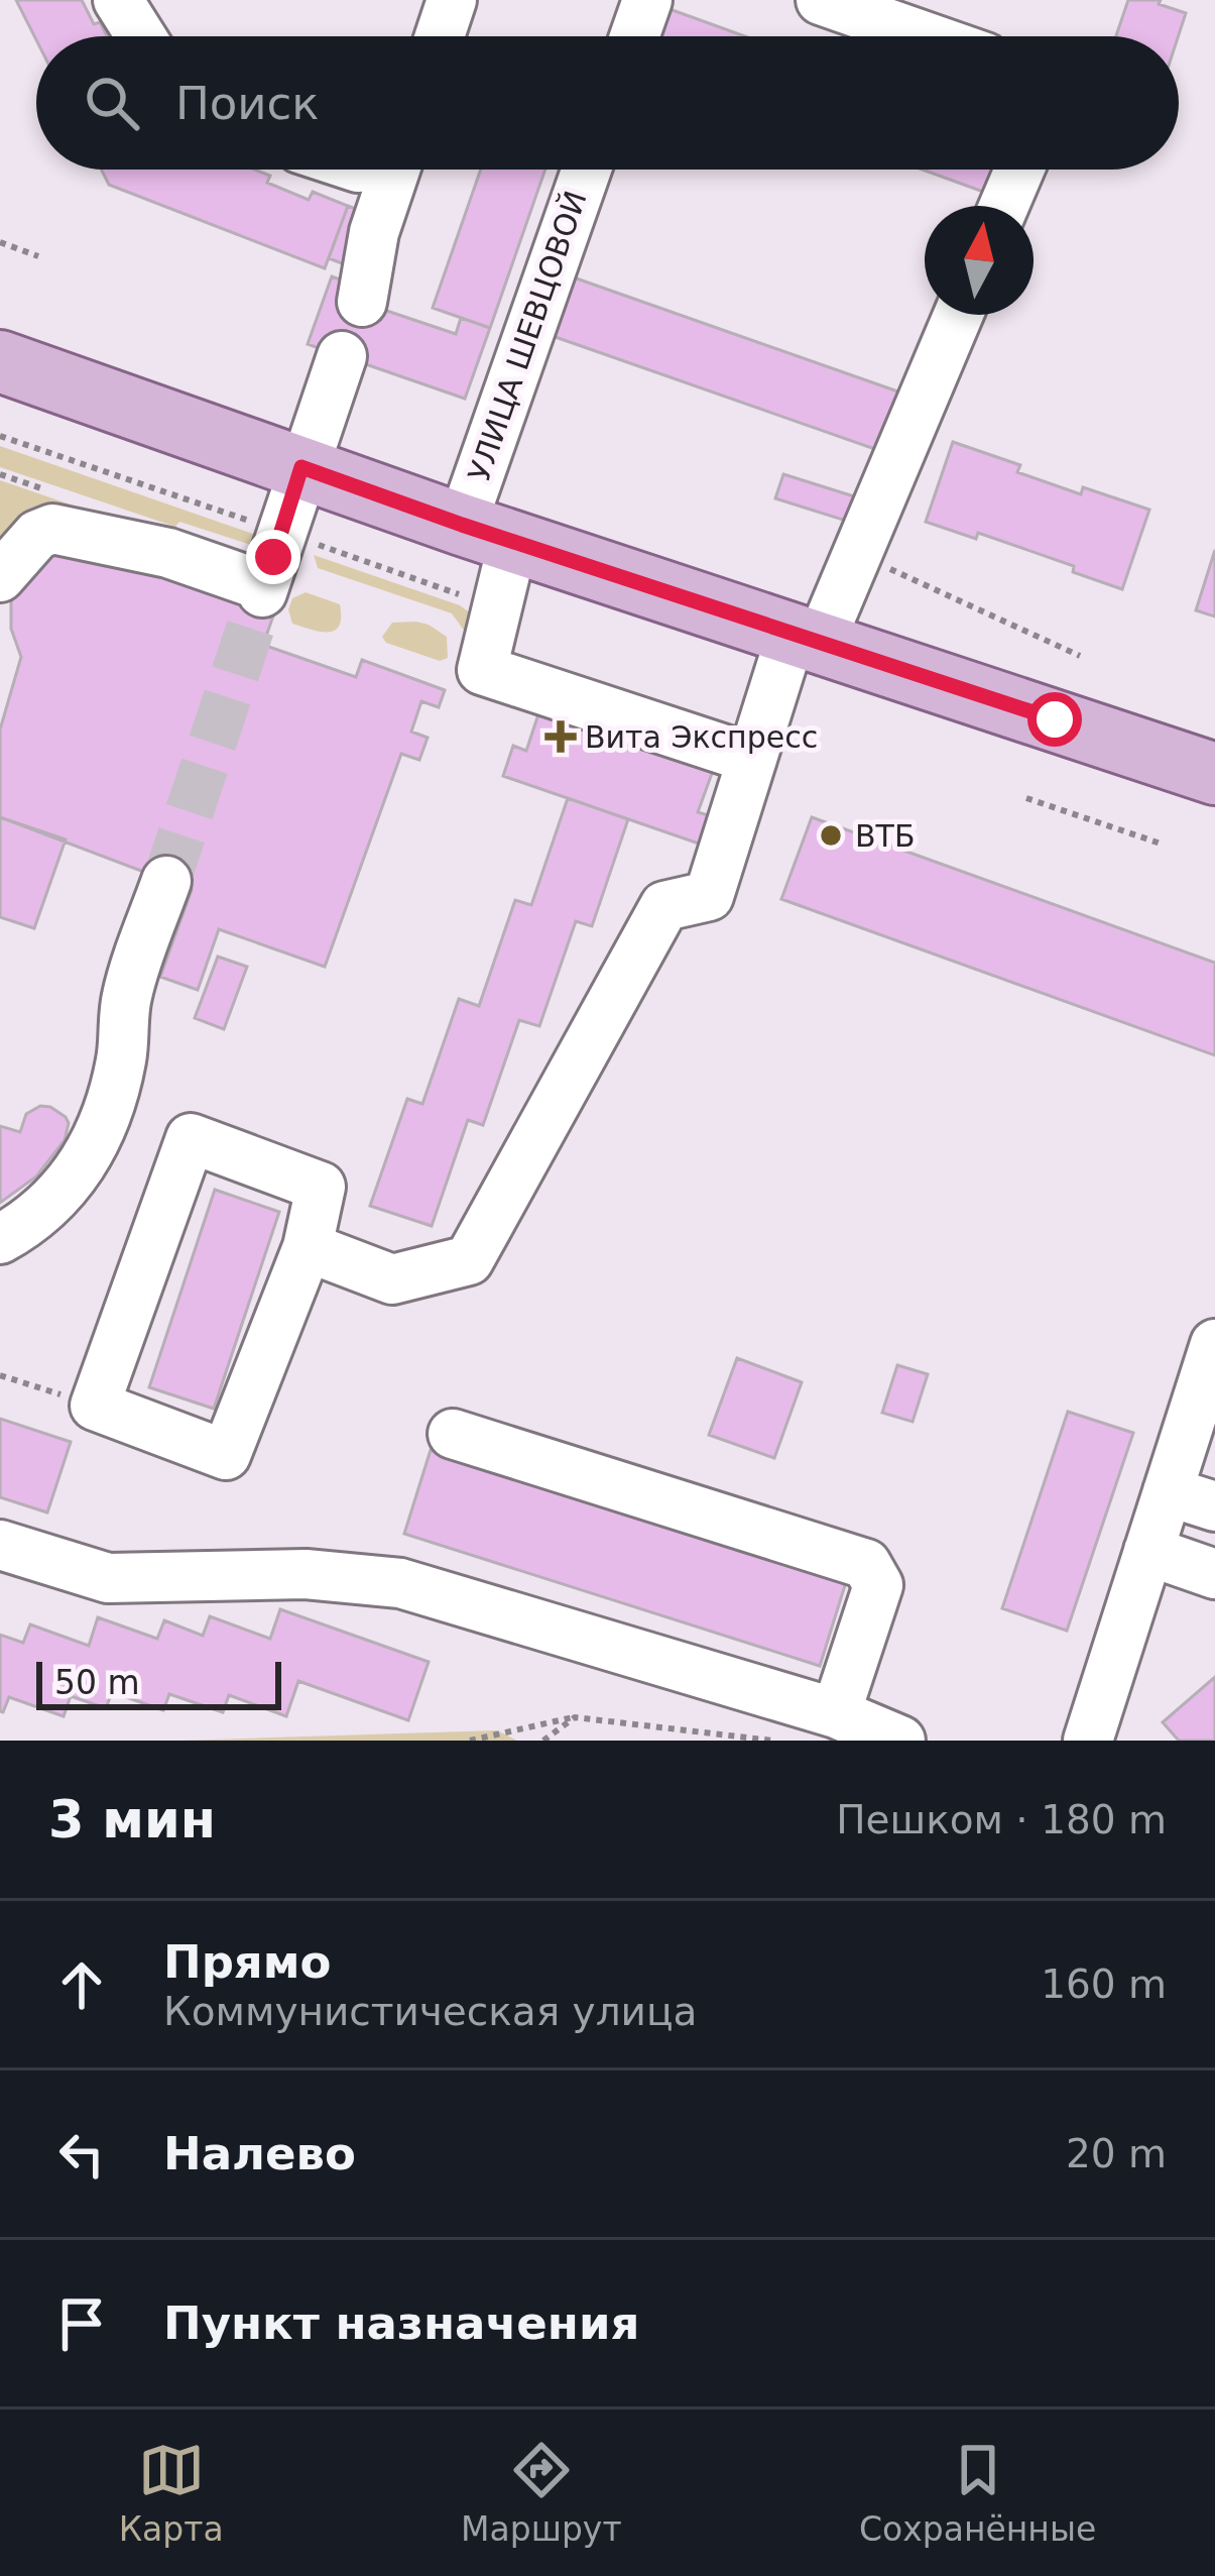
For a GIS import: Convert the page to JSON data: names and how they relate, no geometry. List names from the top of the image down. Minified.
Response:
{"streets":{"street":["УЛИЦА ШЕВЦОВОЙ"]},"places":{"health":["Вита Экспресс"],"other":["ВТБ"]},"scale_bar":"50 m","north":"top","page":{"search":"Поиск","scale":"50 m","heading":["3 мин","Пешком · 180 m"],"list":[["Прямо","Коммунистическая улица","160 m"],["Налево","20 m"],"Пункт назначения"],"nav":["Карта","Маршрут","Сохранённые"]}}
